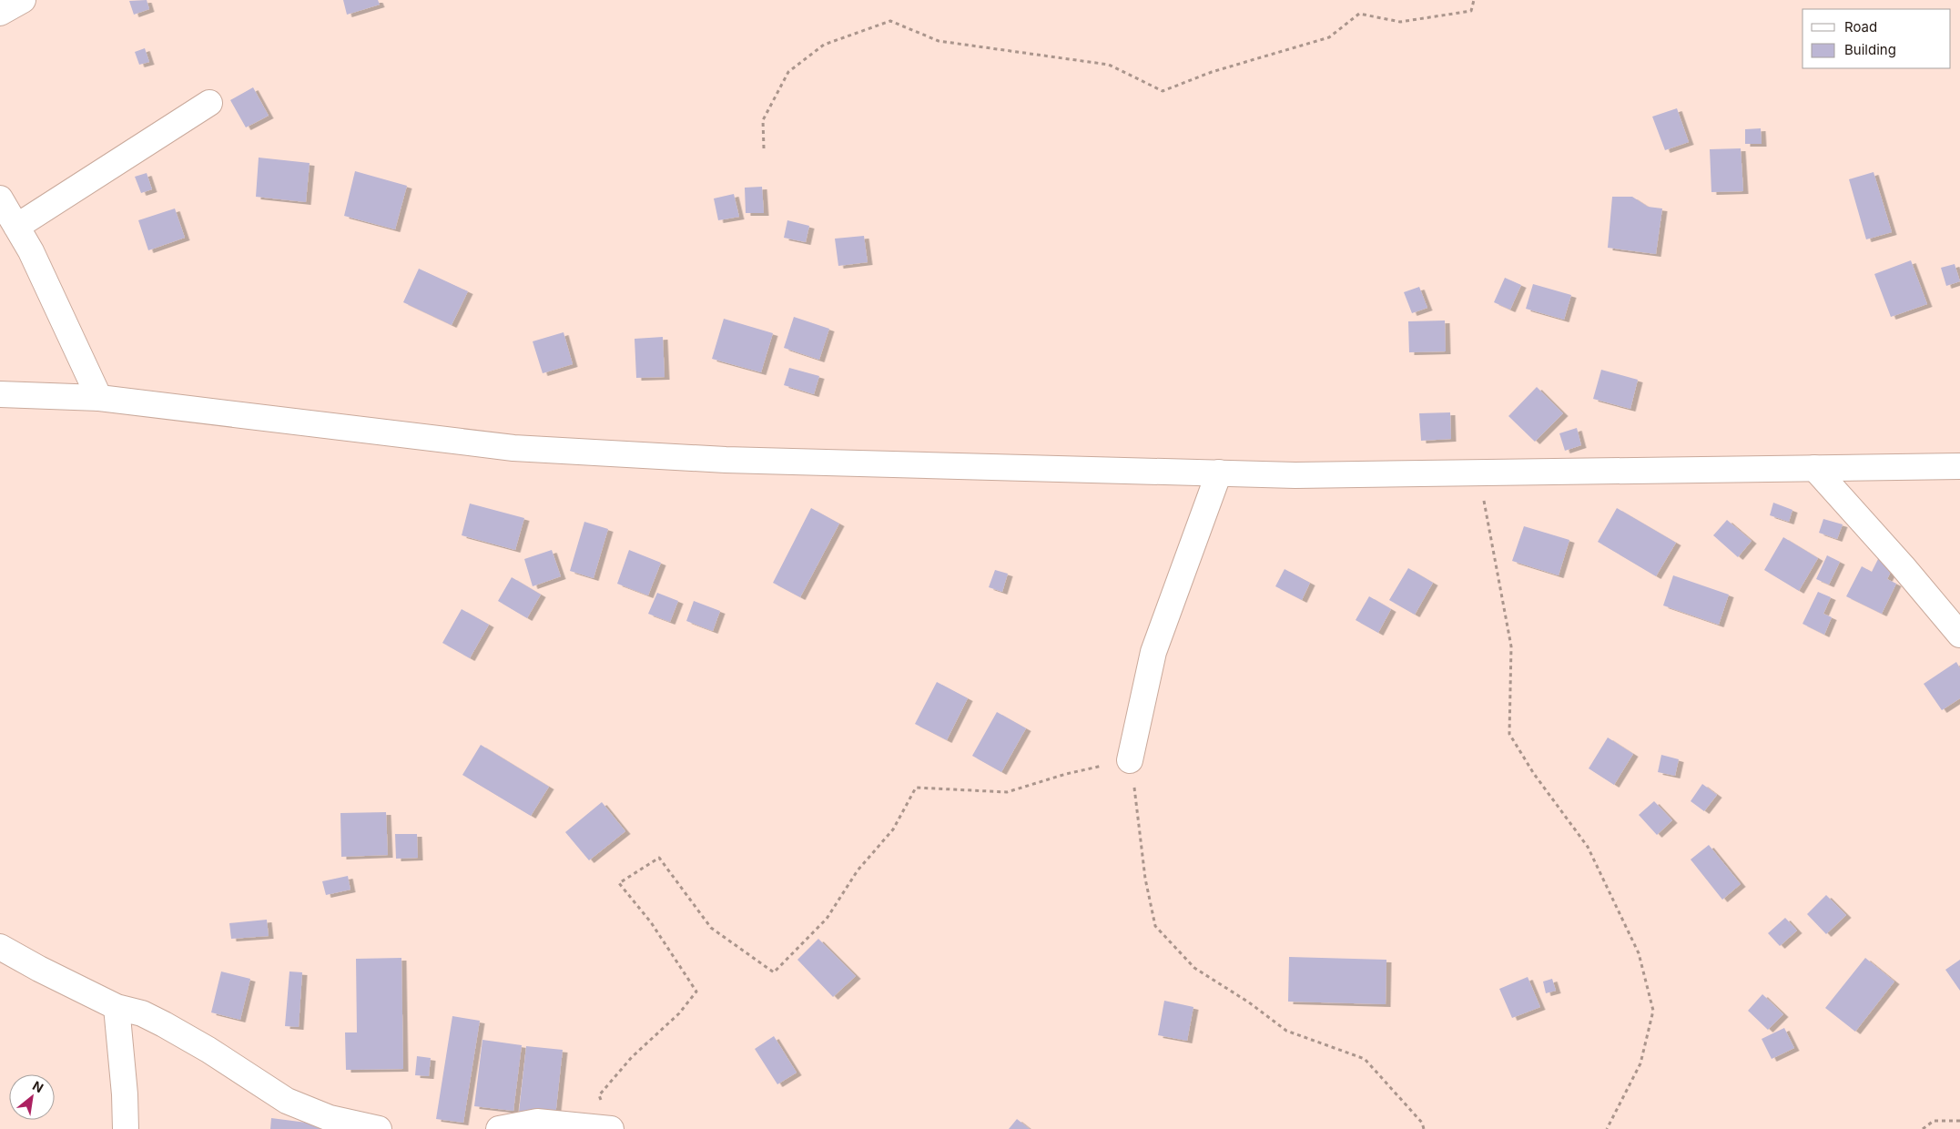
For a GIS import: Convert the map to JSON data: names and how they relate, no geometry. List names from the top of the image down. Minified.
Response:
{"legend":["Road","Building"],"north":"top right"}
